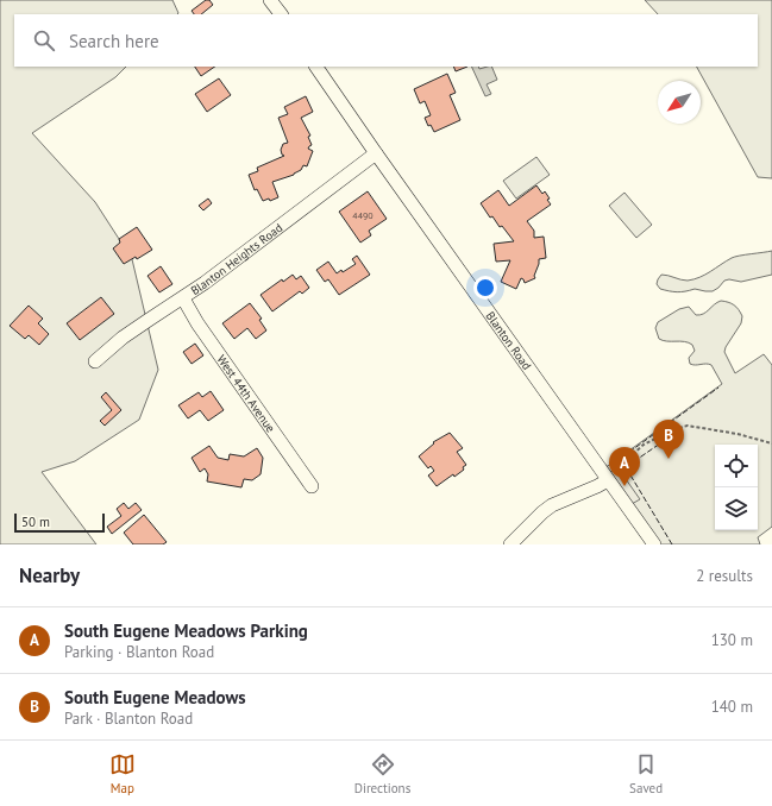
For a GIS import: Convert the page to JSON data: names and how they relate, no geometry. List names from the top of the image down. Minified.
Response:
{"streets":{"street":["Blanton Heights Road","Blanton Road","West 44th Avenue"]},"crossings":[["Blanton Heights Road","Blanton Road"],["Blanton Heights Road","West 44th Avenue"]],"house_numbers":["4490"],"scale_bar":"50 m","north":"bottom left","page":{"search":"Search here","pins":["B","A"],"scale":"50 m","heading":["Nearby","2 results"],"list":[{"mark":"A","name":"South Eugene Meadows Parking","note":"Parking · Blanton Road","value":"130 m"},{"mark":"B","name":"South Eugene Meadows","note":"Park · Blanton Road","value":"140 m"}],"nav":["Map","Directions","Saved"]}}
